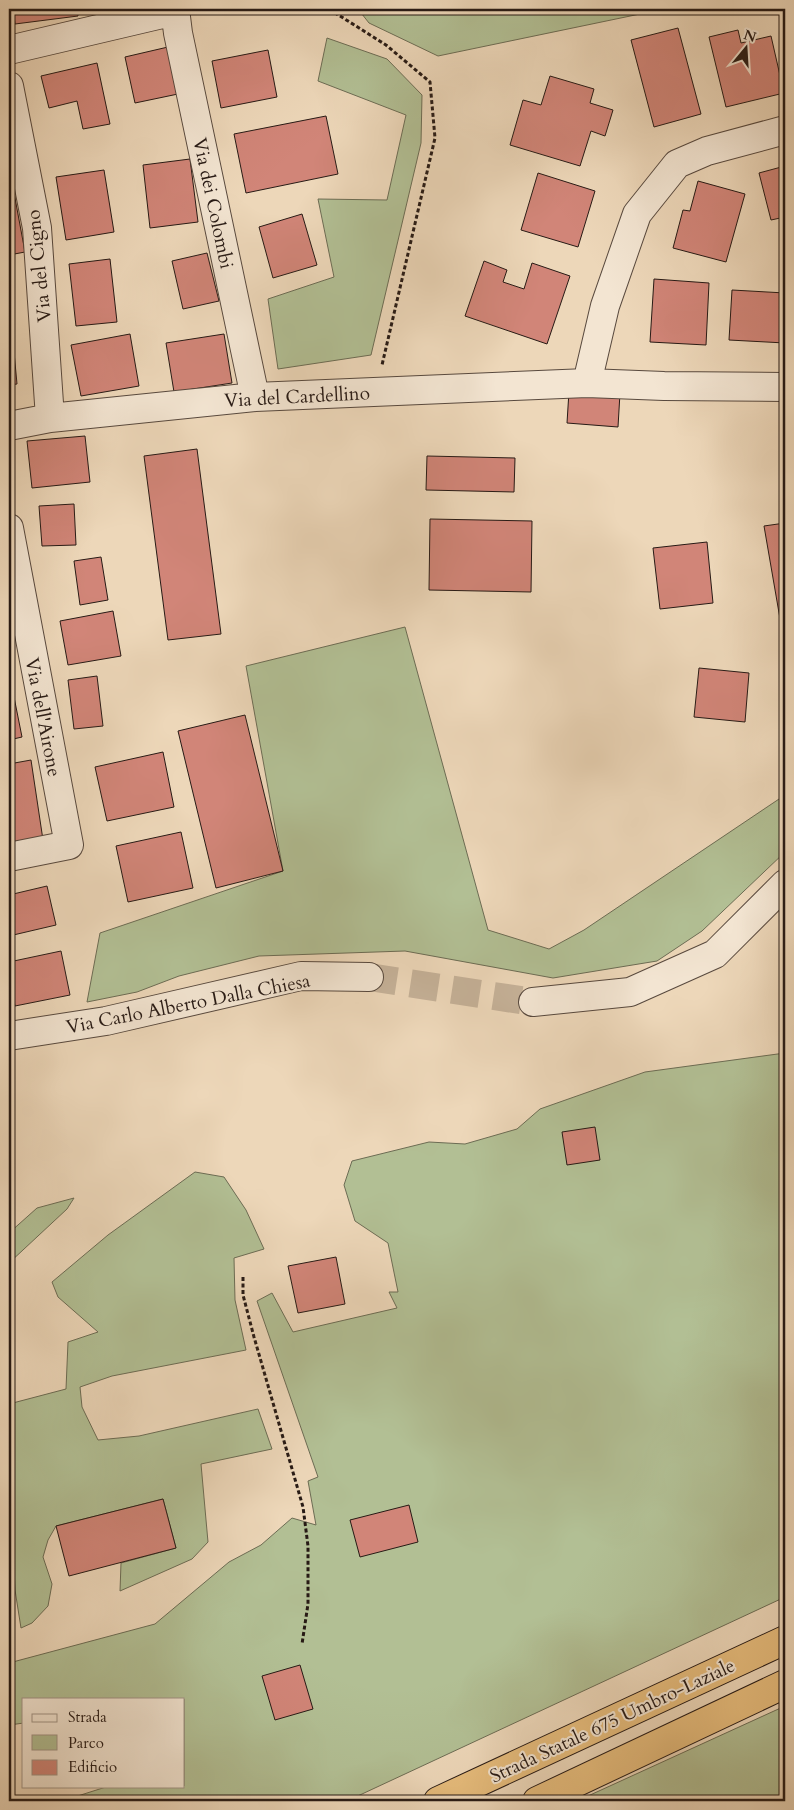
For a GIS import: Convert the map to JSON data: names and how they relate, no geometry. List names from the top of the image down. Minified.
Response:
{"streets":{"highway":["Strada Statale 675 Umbro-Laziale"],"street":["Via dei Colombi","Via del Cigno","Via del Cardellino","Via dell'Airone","Via Carlo Alberto Dalla Chiesa"]},"crossings":[["Via dei Colombi","Via del Cardellino"],["Via del Cigno","Via del Cardellino"]],"legend":["Strada","Parco","Edificio"],"north":"top"}
